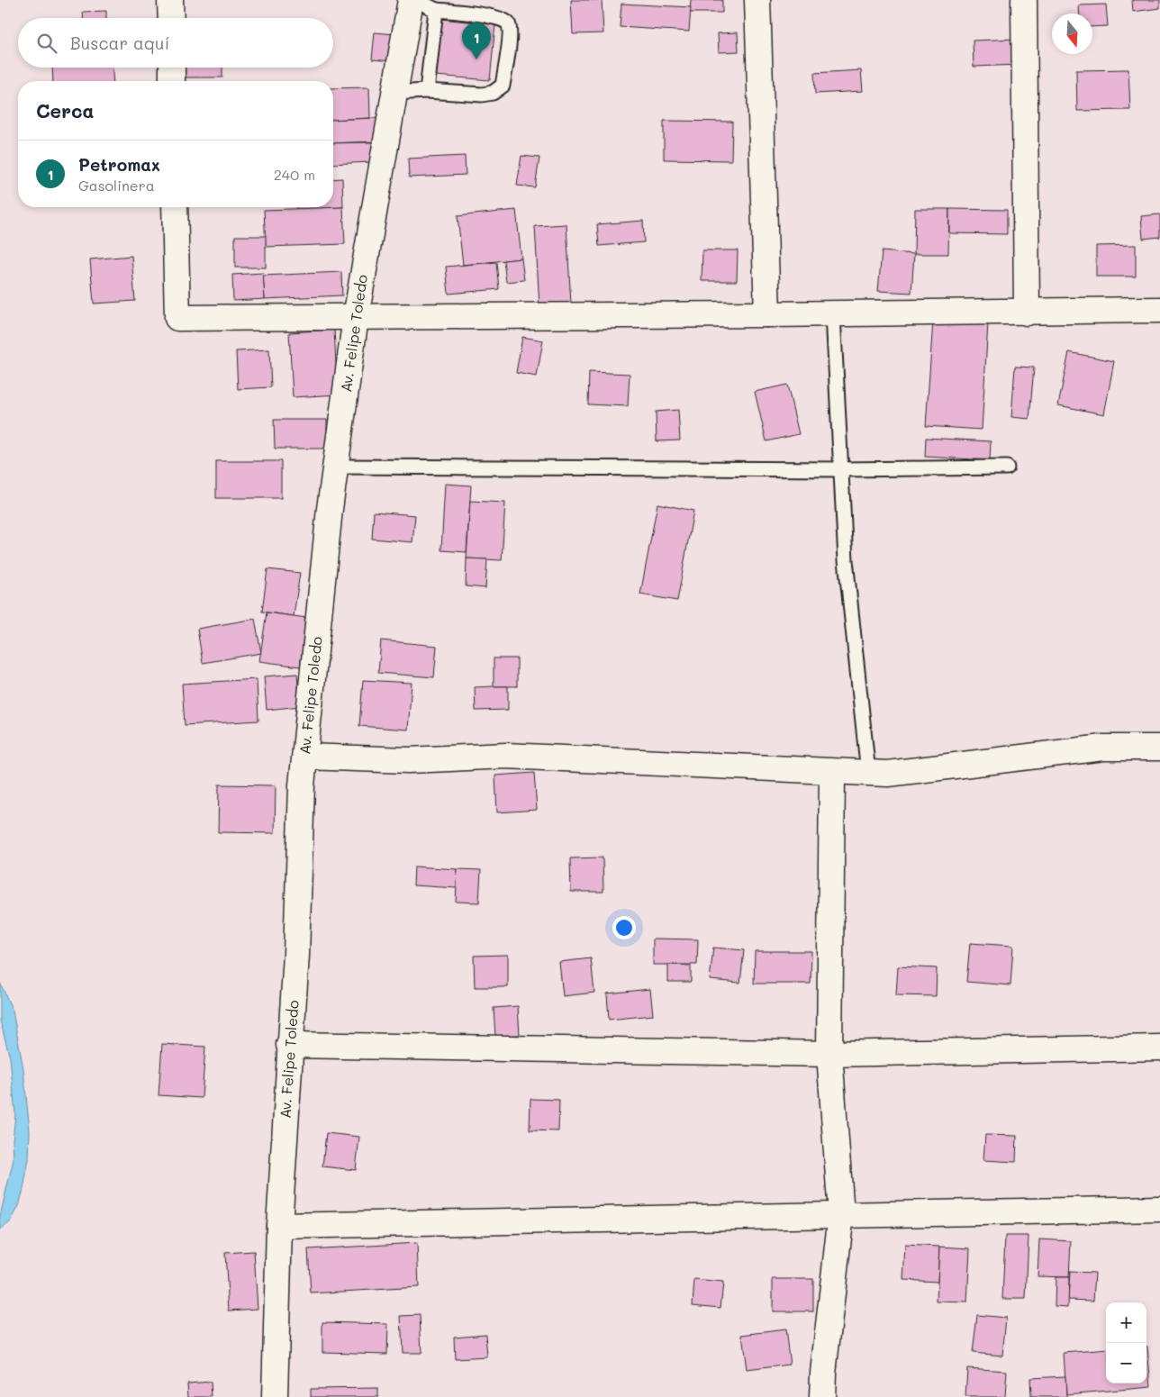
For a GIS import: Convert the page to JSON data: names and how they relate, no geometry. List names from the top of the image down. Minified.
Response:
{"streets":{"street":["Av. Felipe Toledo"]},"north":"bottom","page":{"search":"Buscar aquí","pins":"1","heading":"Cerca","list":[{"mark":"1","name":"Petromax","note":"Gasolinera","value":"240 m"}],"map_buttons":["+","−"]}}
